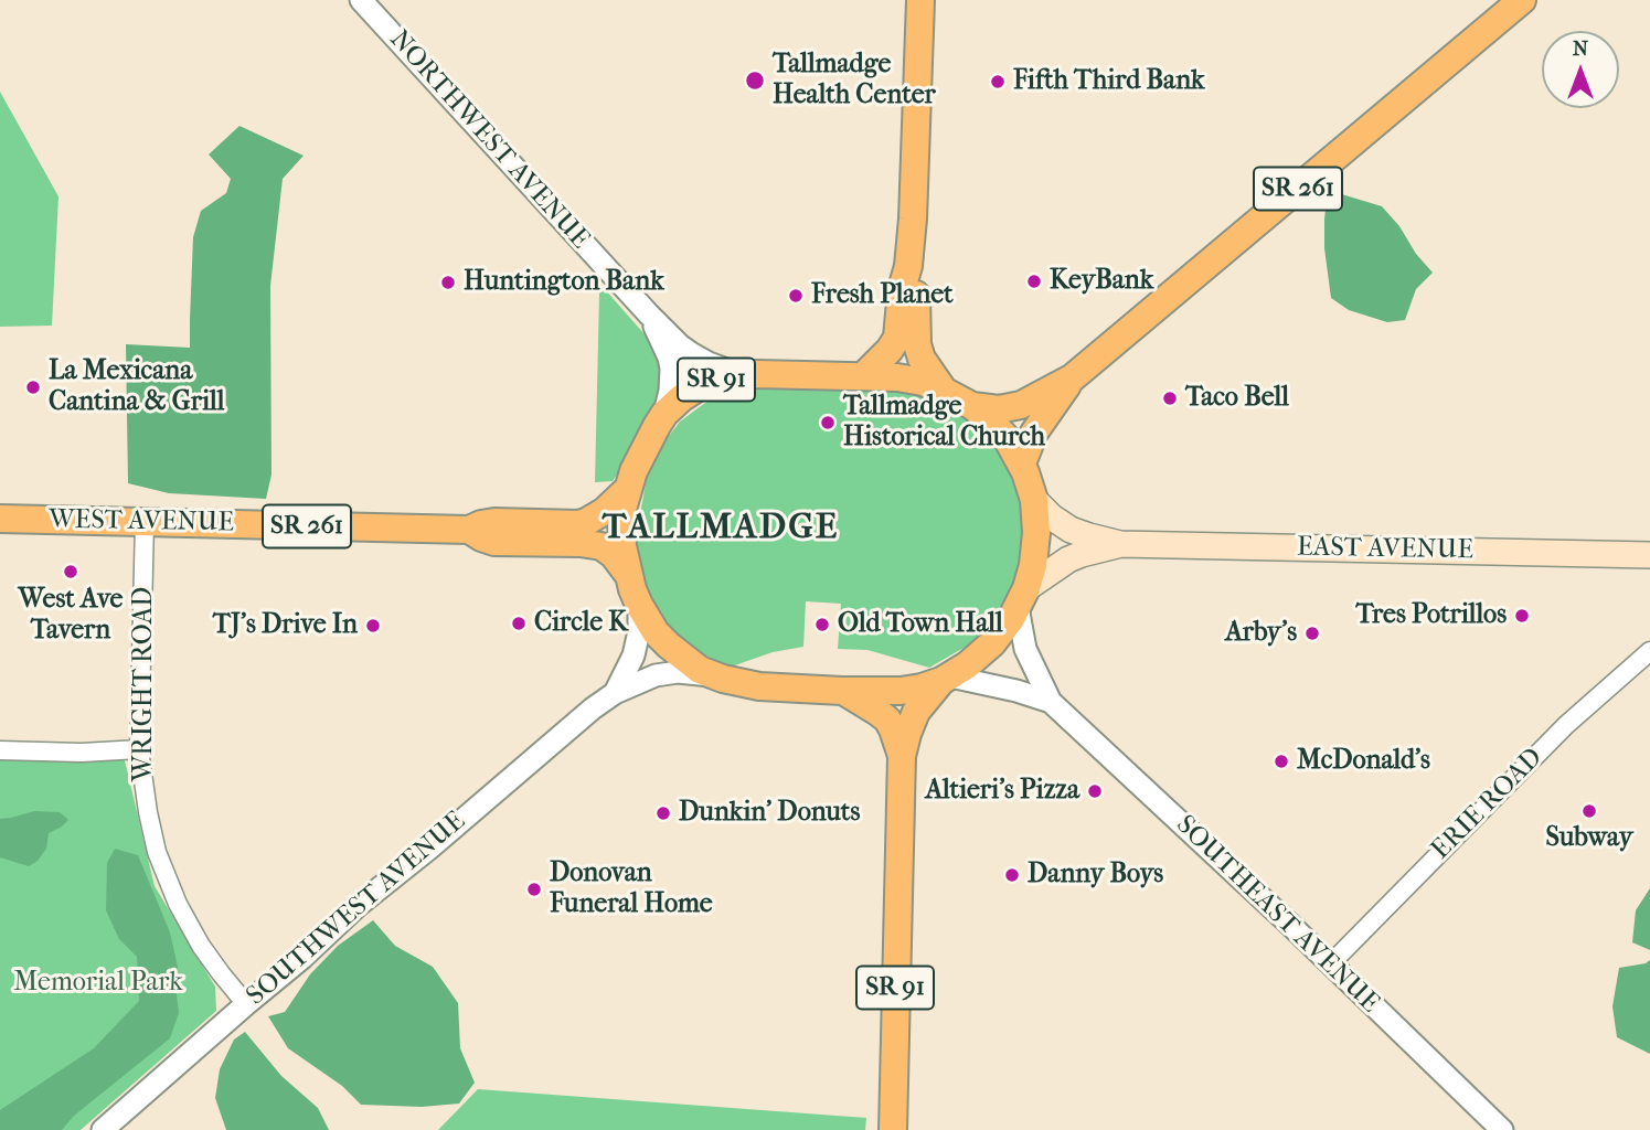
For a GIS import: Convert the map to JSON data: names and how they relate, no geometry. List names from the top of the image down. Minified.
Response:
{"streets":{"main road":["SR 261","SR 91","WEST AVENUE","EAST AVENUE"],"street":["NORTHWEST AVENUE","WRIGHT ROAD","ERIE ROAD","SOUTHWEST AVENUE","SOUTHEAST AVENUE"]},"crossings":[["NORTHWEST AVENUE","SR 91"],["SR 261","SR 91"],["SR 91","WEST AVENUE"],["SR 91","EAST AVENUE"],["SR 91","SOUTHWEST AVENUE"],["SR 91","SOUTHEAST AVENUE"],["WEST AVENUE","WRIGHT ROAD"],["EAST AVENUE","SOUTHEAST AVENUE"],["WRIGHT ROAD","SOUTHWEST AVENUE"],["ERIE ROAD","SOUTHEAST AVENUE"]],"districts":["TALLMADGE"],"parks":["Memorial Park"],"places":["Tallmadge Health Center","Fifth Third Bank","KeyBank","Huntington Bank","Fresh Planet","La Mexicana Cantina & Grill","Taco Bell","Tallmadge Historical Church","West Ave Tavern","Tres Potrillos","Circle K","Old Town Hall","TJ's Drive In","Arby's","McDonald's","Altieri's Pizza","Subway","Dunkin' Donuts","Danny Boys","Donovan Funeral Home"],"north":"top"}
